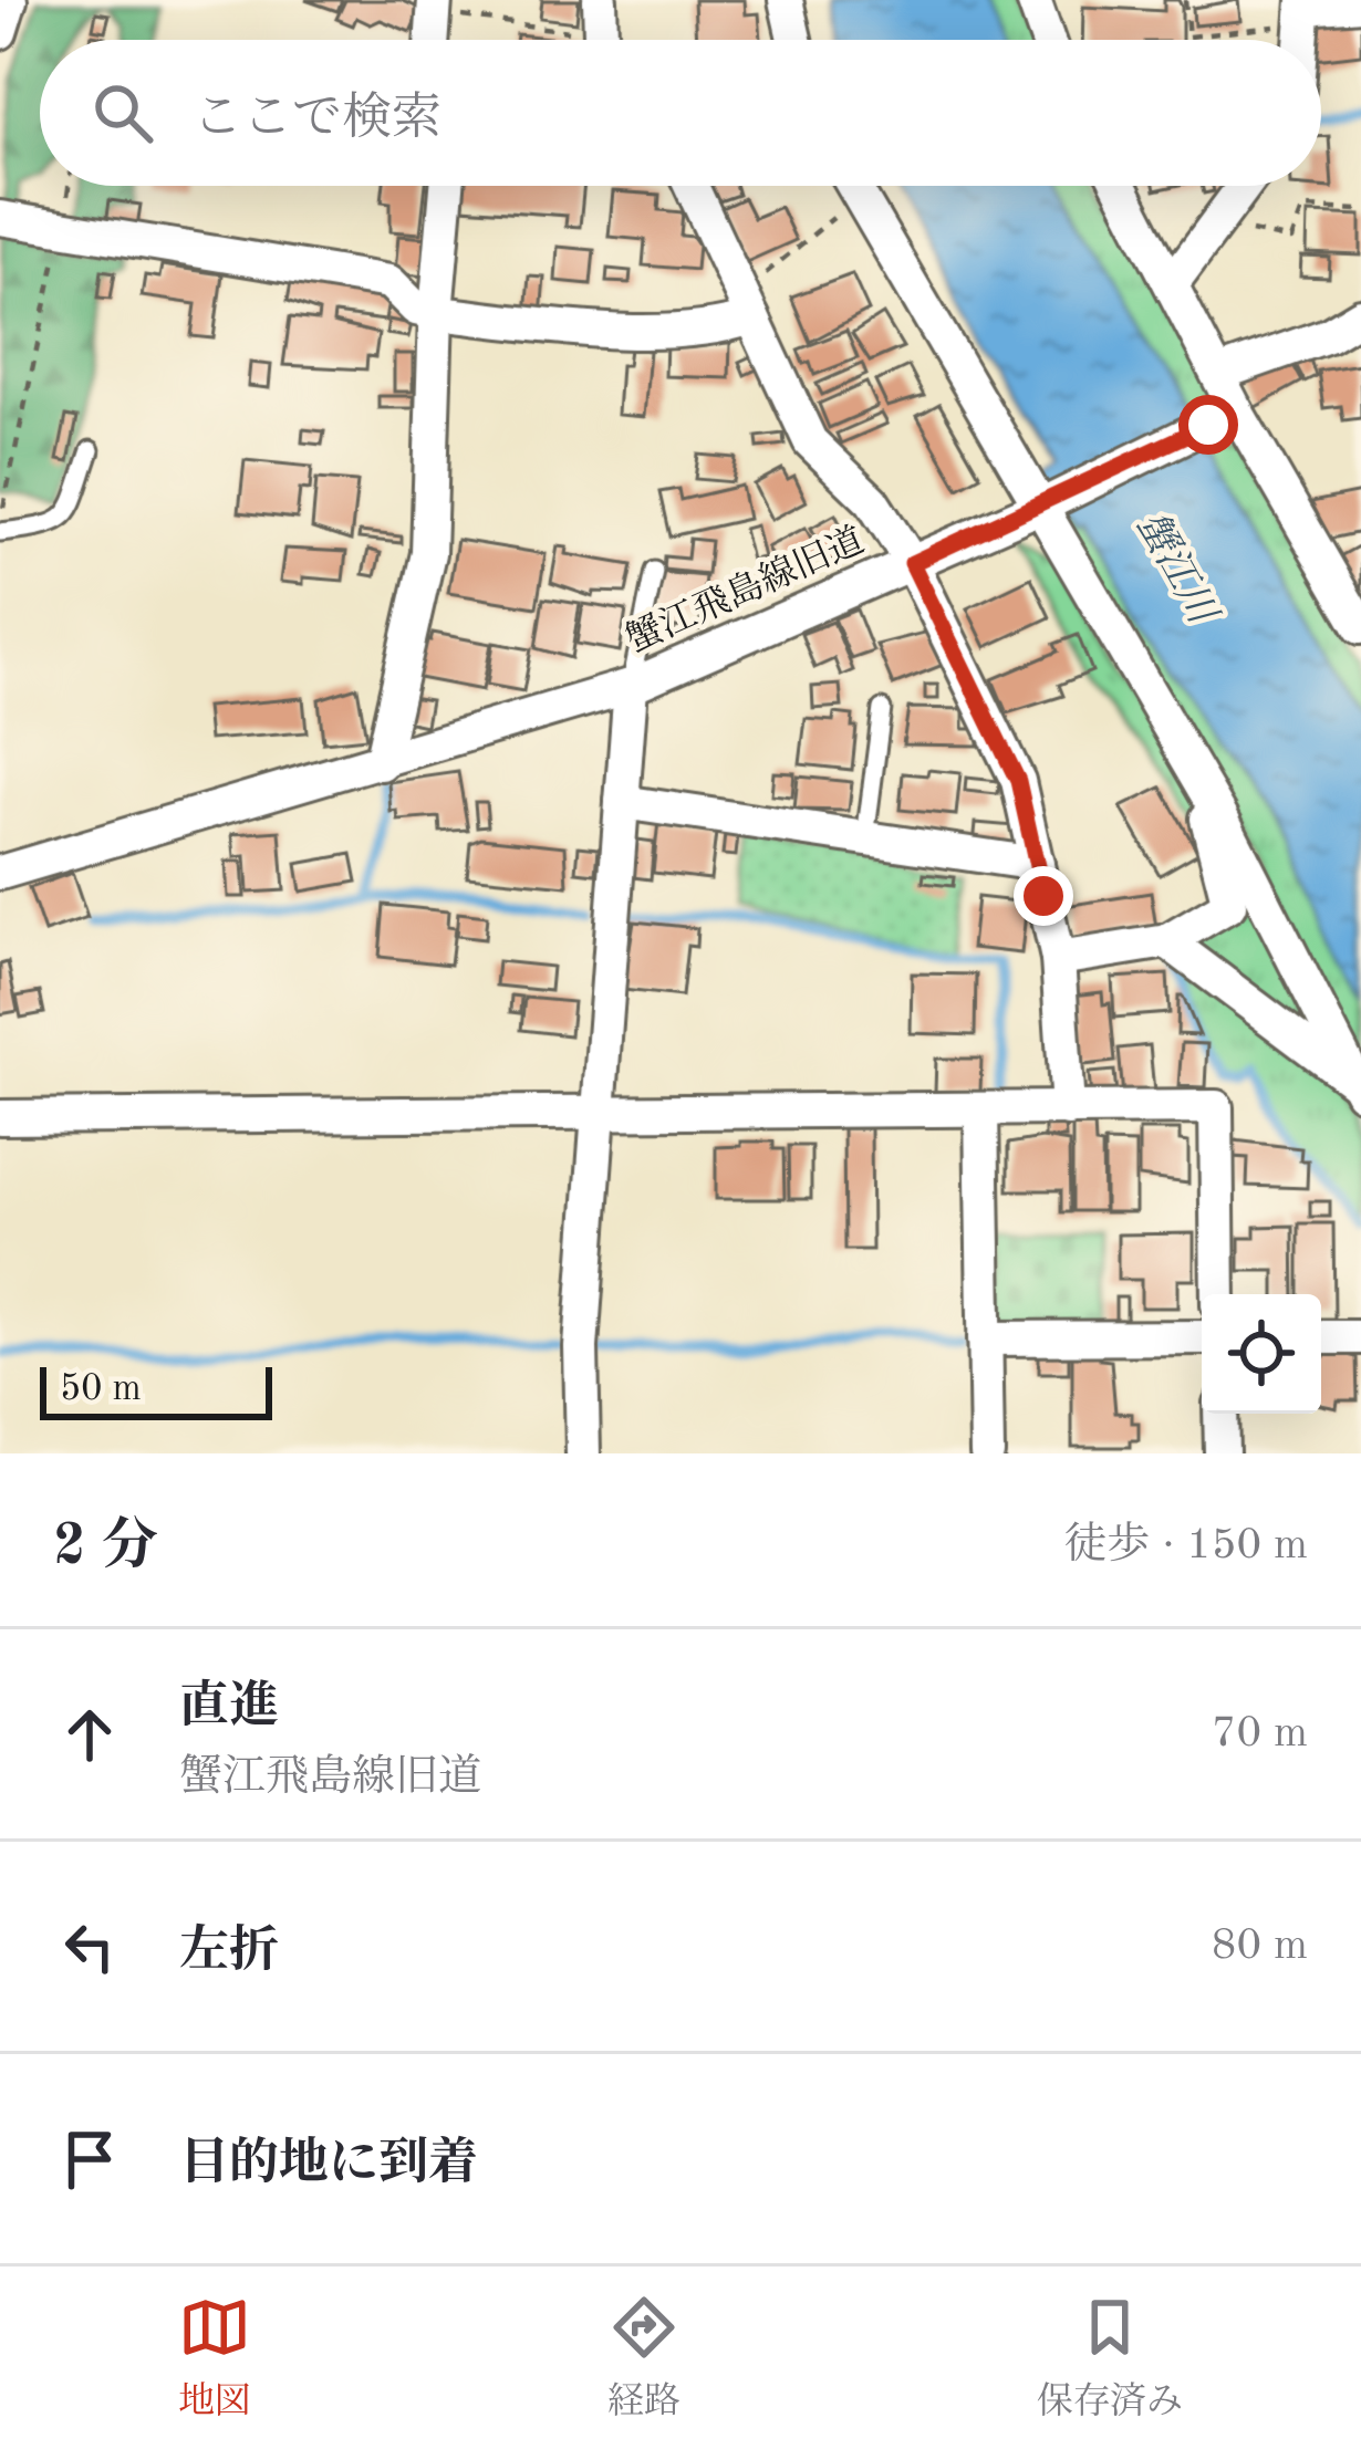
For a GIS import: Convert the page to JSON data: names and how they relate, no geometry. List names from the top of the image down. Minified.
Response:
{"streets":{"street":["蟹江飛島線旧道"]},"water":["蟹江川"],"scale_bar":"50 m","page":{"search":"ここで検索","scale":"50 m","heading":["2 分","徒歩 · 150 m"],"list":[["直進","蟹江飛島線旧道","70 m"],["左折","80 m"],"目的地に到着"],"nav":["地図","経路","保存済み"]}}
